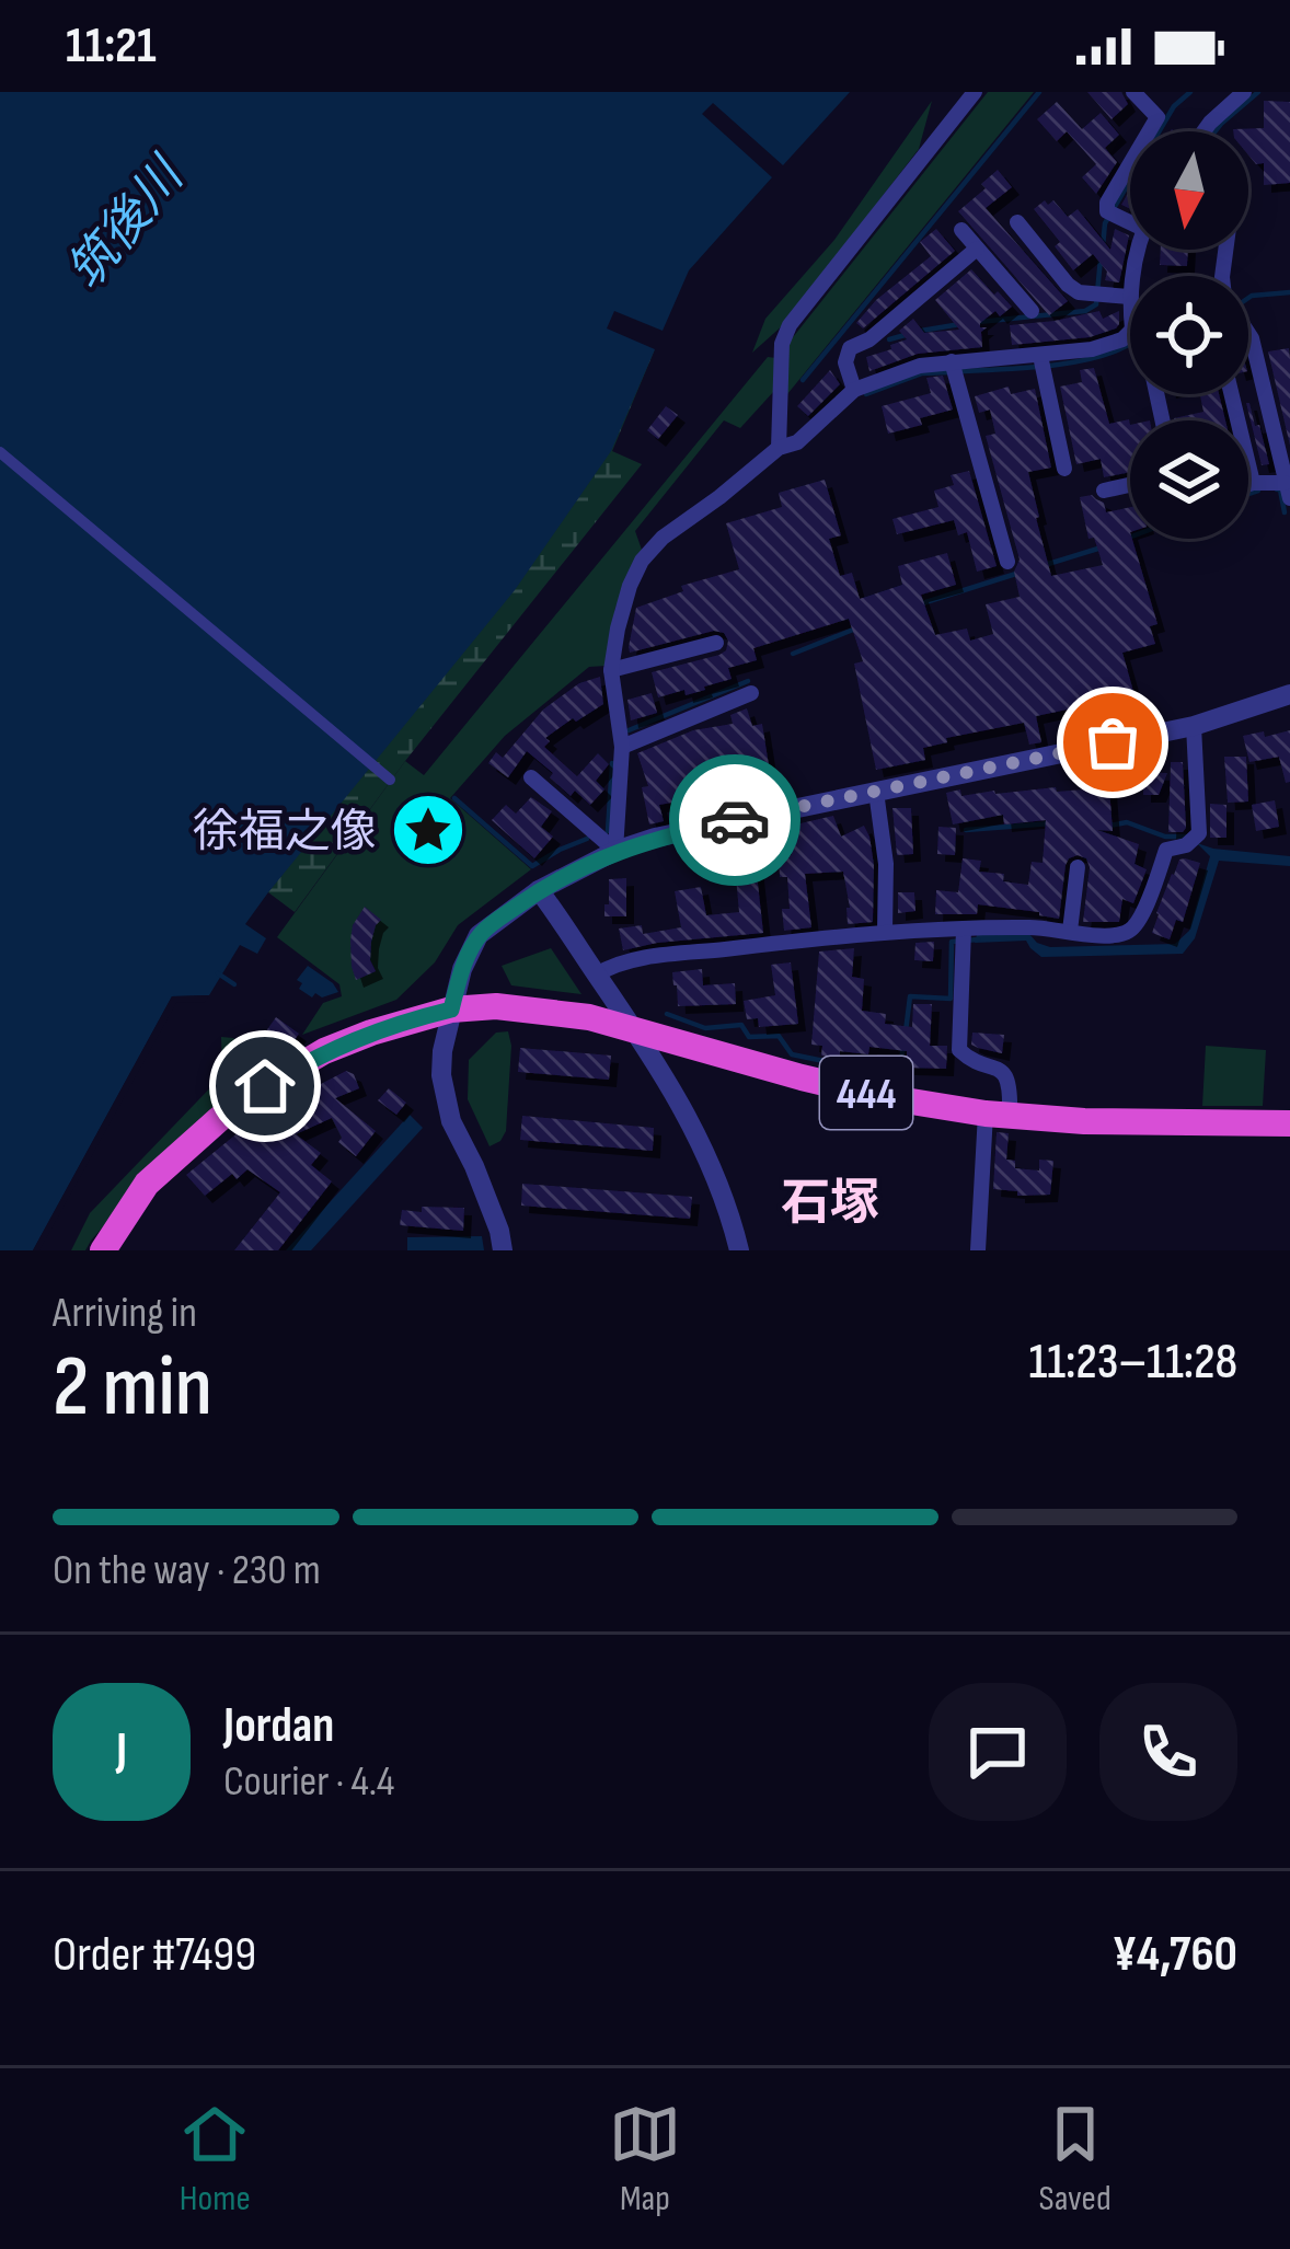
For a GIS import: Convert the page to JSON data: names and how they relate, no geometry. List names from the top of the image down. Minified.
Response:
{"streets":{"highway":["444"]},"districts":["石塚"],"water":["筑後川"],"places":{"place":["徐福之像"]},"north":"bottom","page":{"status":"11:21","heading":["2 min","Arriving in","11:23–11:28"],"panel":["Jordan","Courier · 4.4","Order #7499","¥4,760"],"bar":"On the way · 230 m","round":"J","tabs":["Home","Map","Saved"]}}
